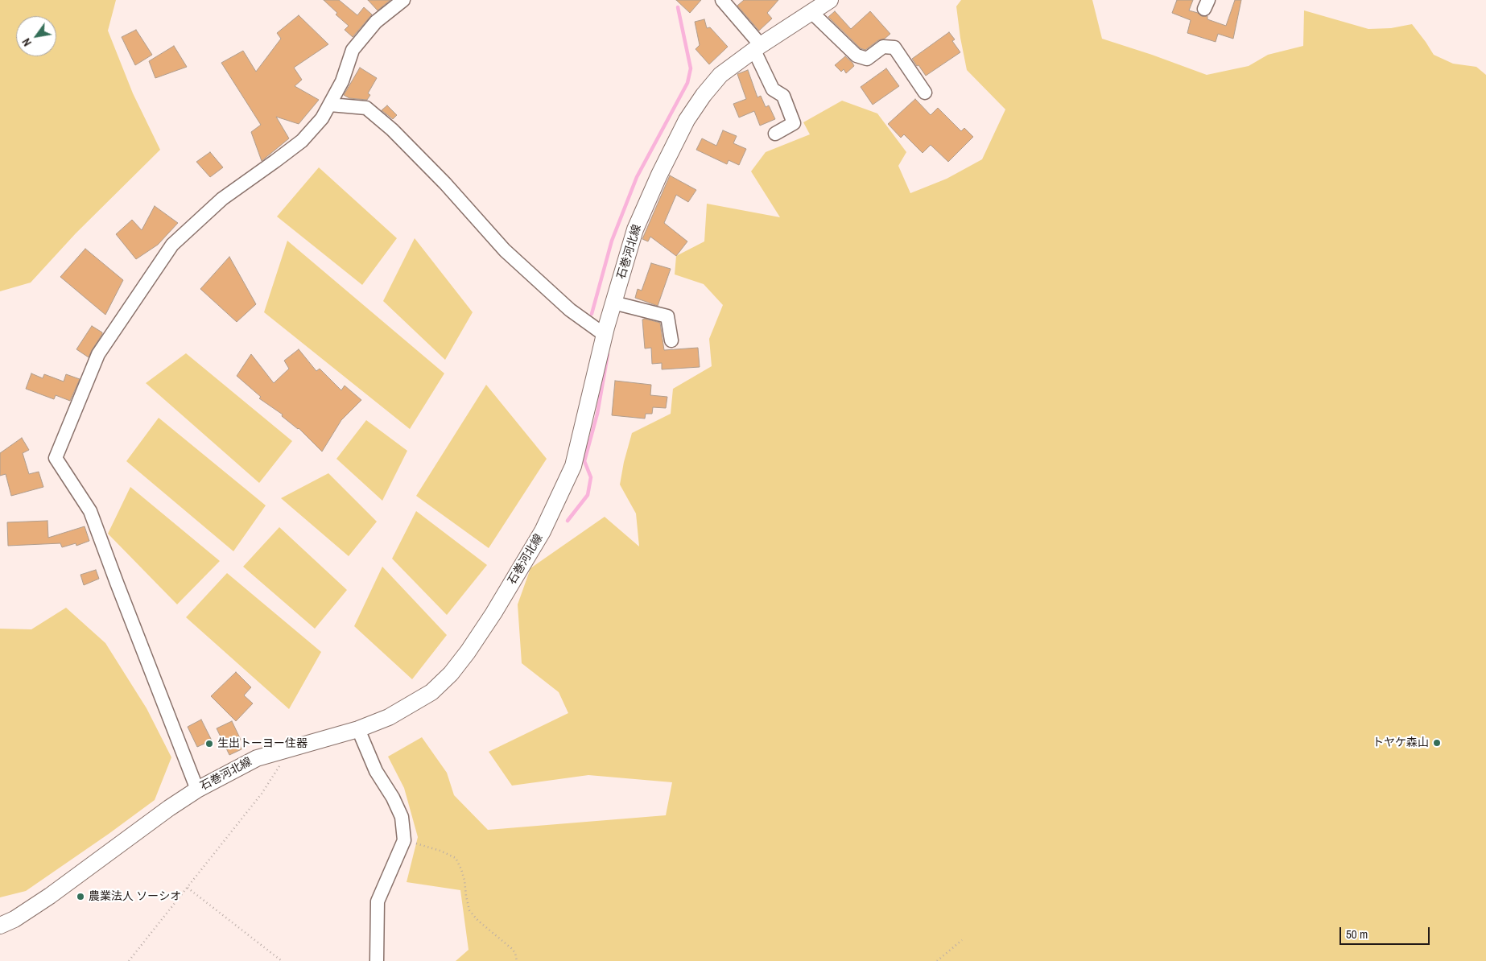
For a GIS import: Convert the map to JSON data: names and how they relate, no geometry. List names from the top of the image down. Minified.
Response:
{"streets":{"main road":["石巻河北線"]},"places":["トヤケ森山","生出トーヨー住器","農業法人 ソーシオ"],"scale_bar":"50 m","north":"bottom left"}
